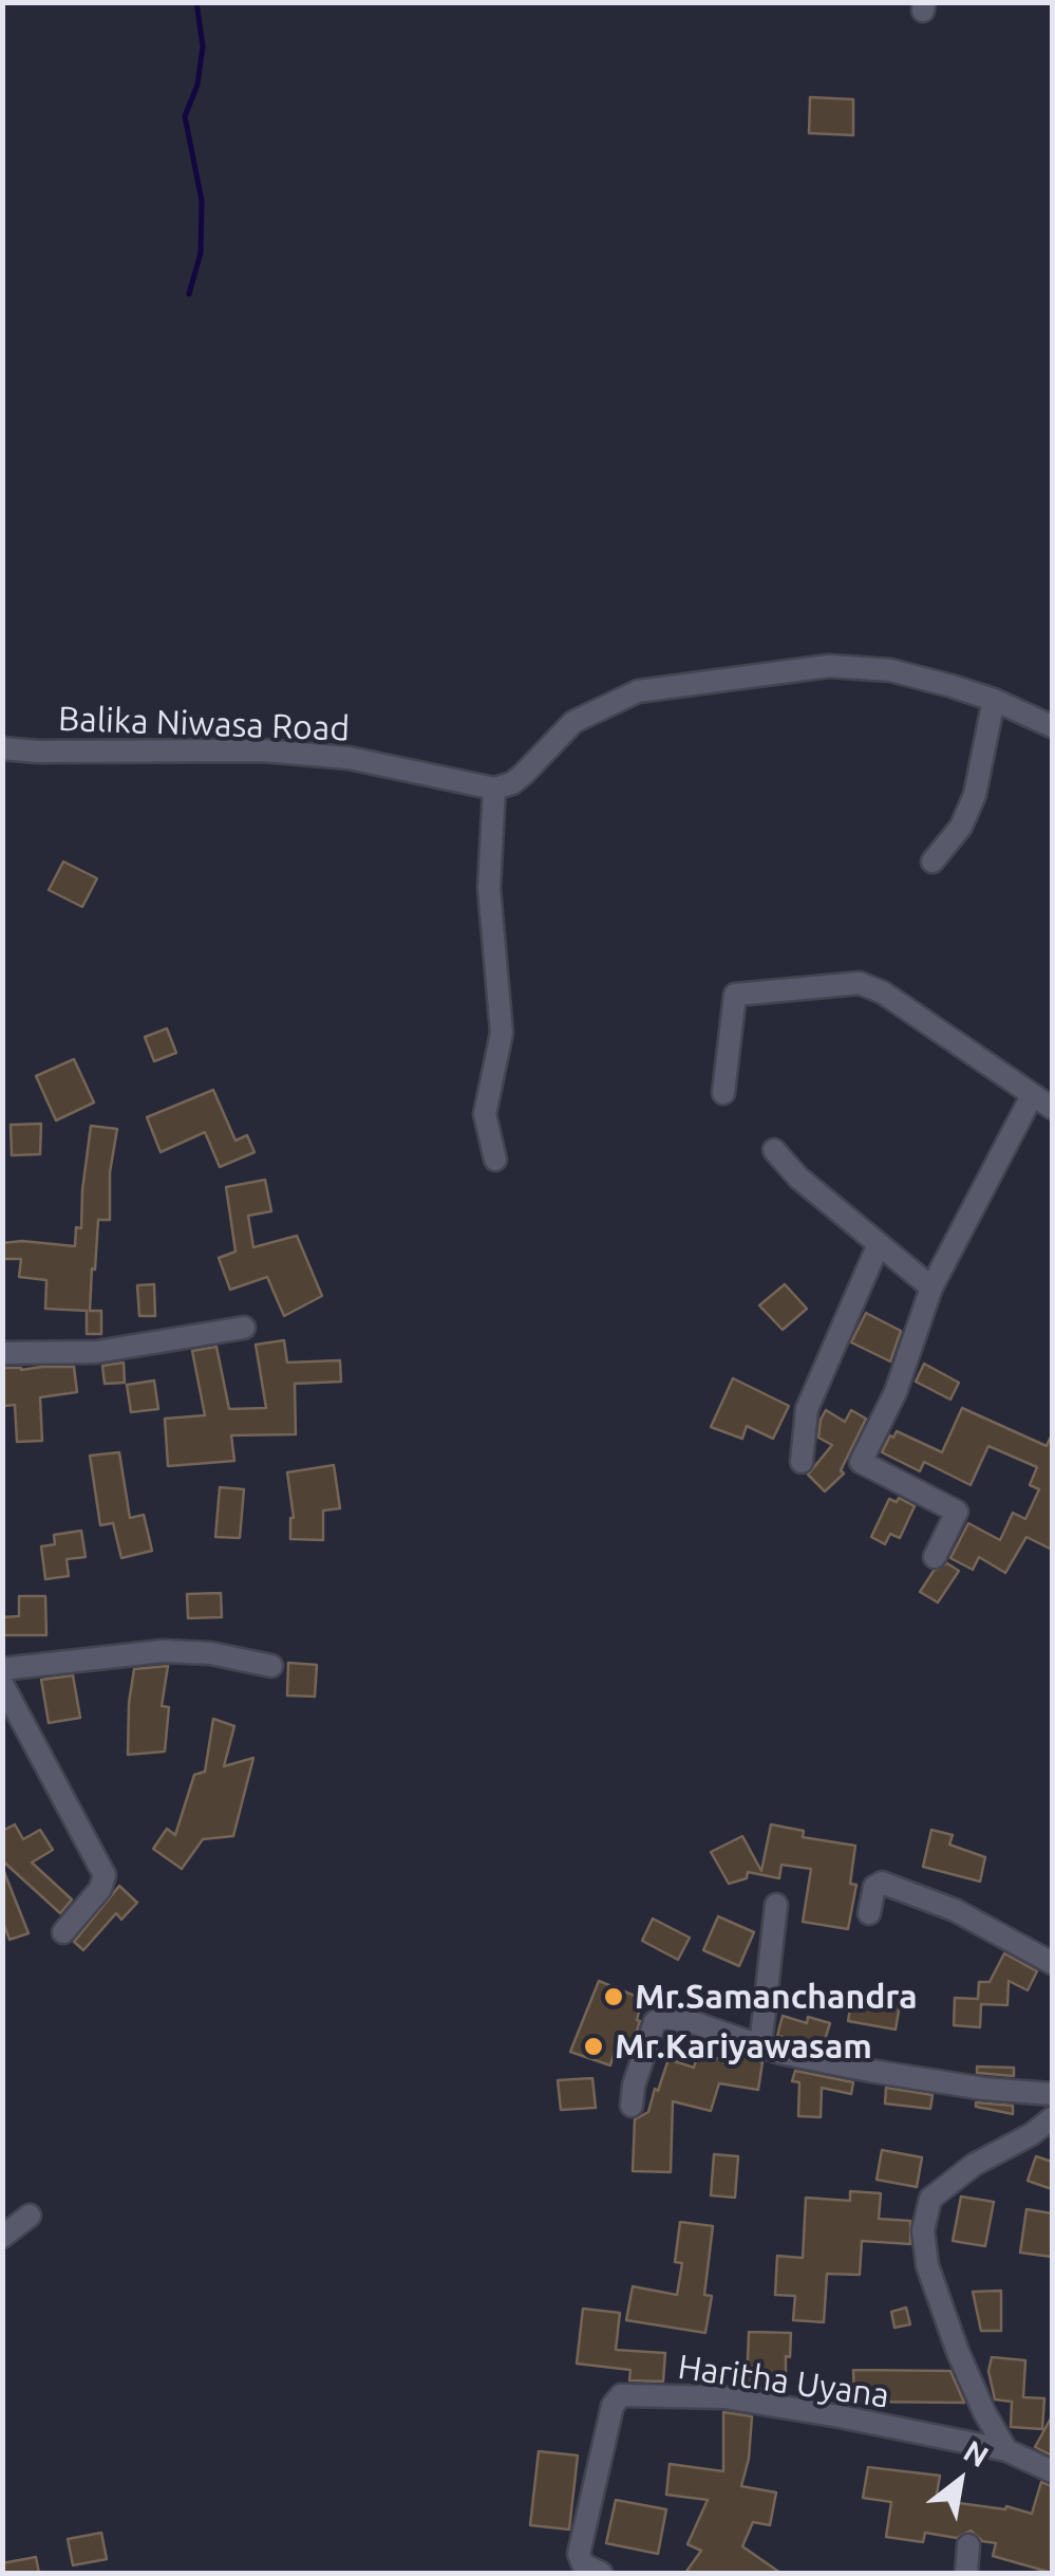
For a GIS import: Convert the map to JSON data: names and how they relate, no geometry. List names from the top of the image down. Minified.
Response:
{"streets":{"street":["Balika Niwasa Road","Haritha Uyana"]},"places":["Mr.Samanchandra","Mr.Kariyawasam"],"north":"top right"}
